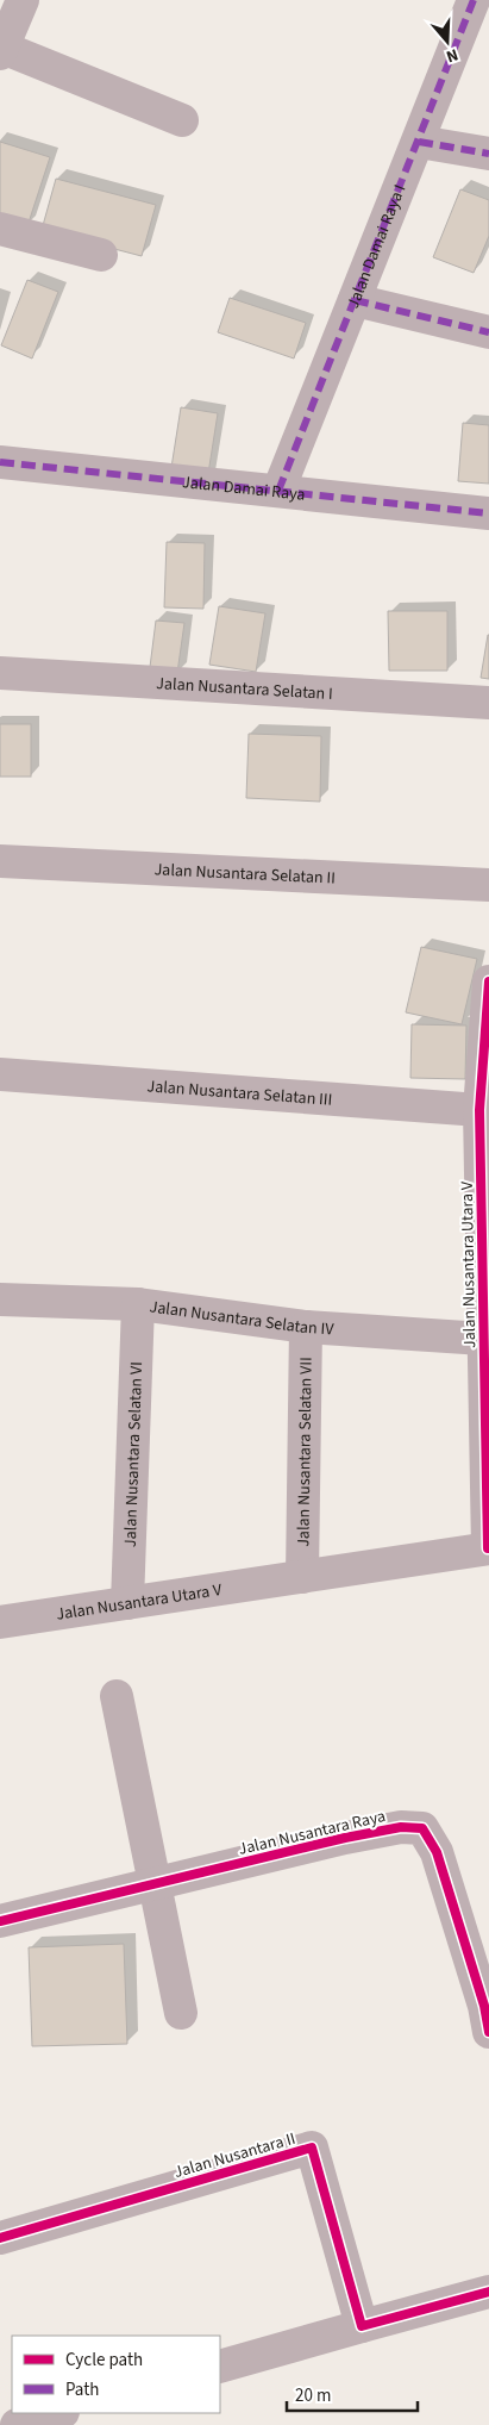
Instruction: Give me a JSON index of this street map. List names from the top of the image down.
{
  "streets": {
    "street": [
      "Jalan Damai Raya I",
      "Jalan Damai Raya",
      "Jalan Nusantara Selatan I",
      "Jalan Nusantara Selatan II",
      "Jalan Nusantara Selatan III",
      "Jalan Nusantara Utara V",
      "Jalan Nusantara Selatan IV",
      "Jalan Nusantara Selatan VII",
      "Jalan Nusantara Selatan VI",
      "Jalan Nusantara Raya",
      "Jalan Nusantara II"
    ]
  },
  "crossings": [
    ["Jalan Damai Raya I", "Jalan Damai Raya"],
    ["Jalan Nusantara Selatan III", "Jalan Nusantara Utara V"],
    ["Jalan Nusantara Utara V", "Jalan Nusantara Selatan IV"],
    ["Jalan Nusantara Utara V", "Jalan Nusantara Selatan VII"],
    ["Jalan Nusantara Utara V", "Jalan Nusantara Selatan VI"],
    ["Jalan Nusantara Selatan IV", "Jalan Nusantara Selatan VII"],
    ["Jalan Nusantara Selatan IV", "Jalan Nusantara Selatan VI"]
  ],
  "legend": ["Cycle path", "Path"],
  "scale_bar": "20 m",
  "north": "bottom"
}
